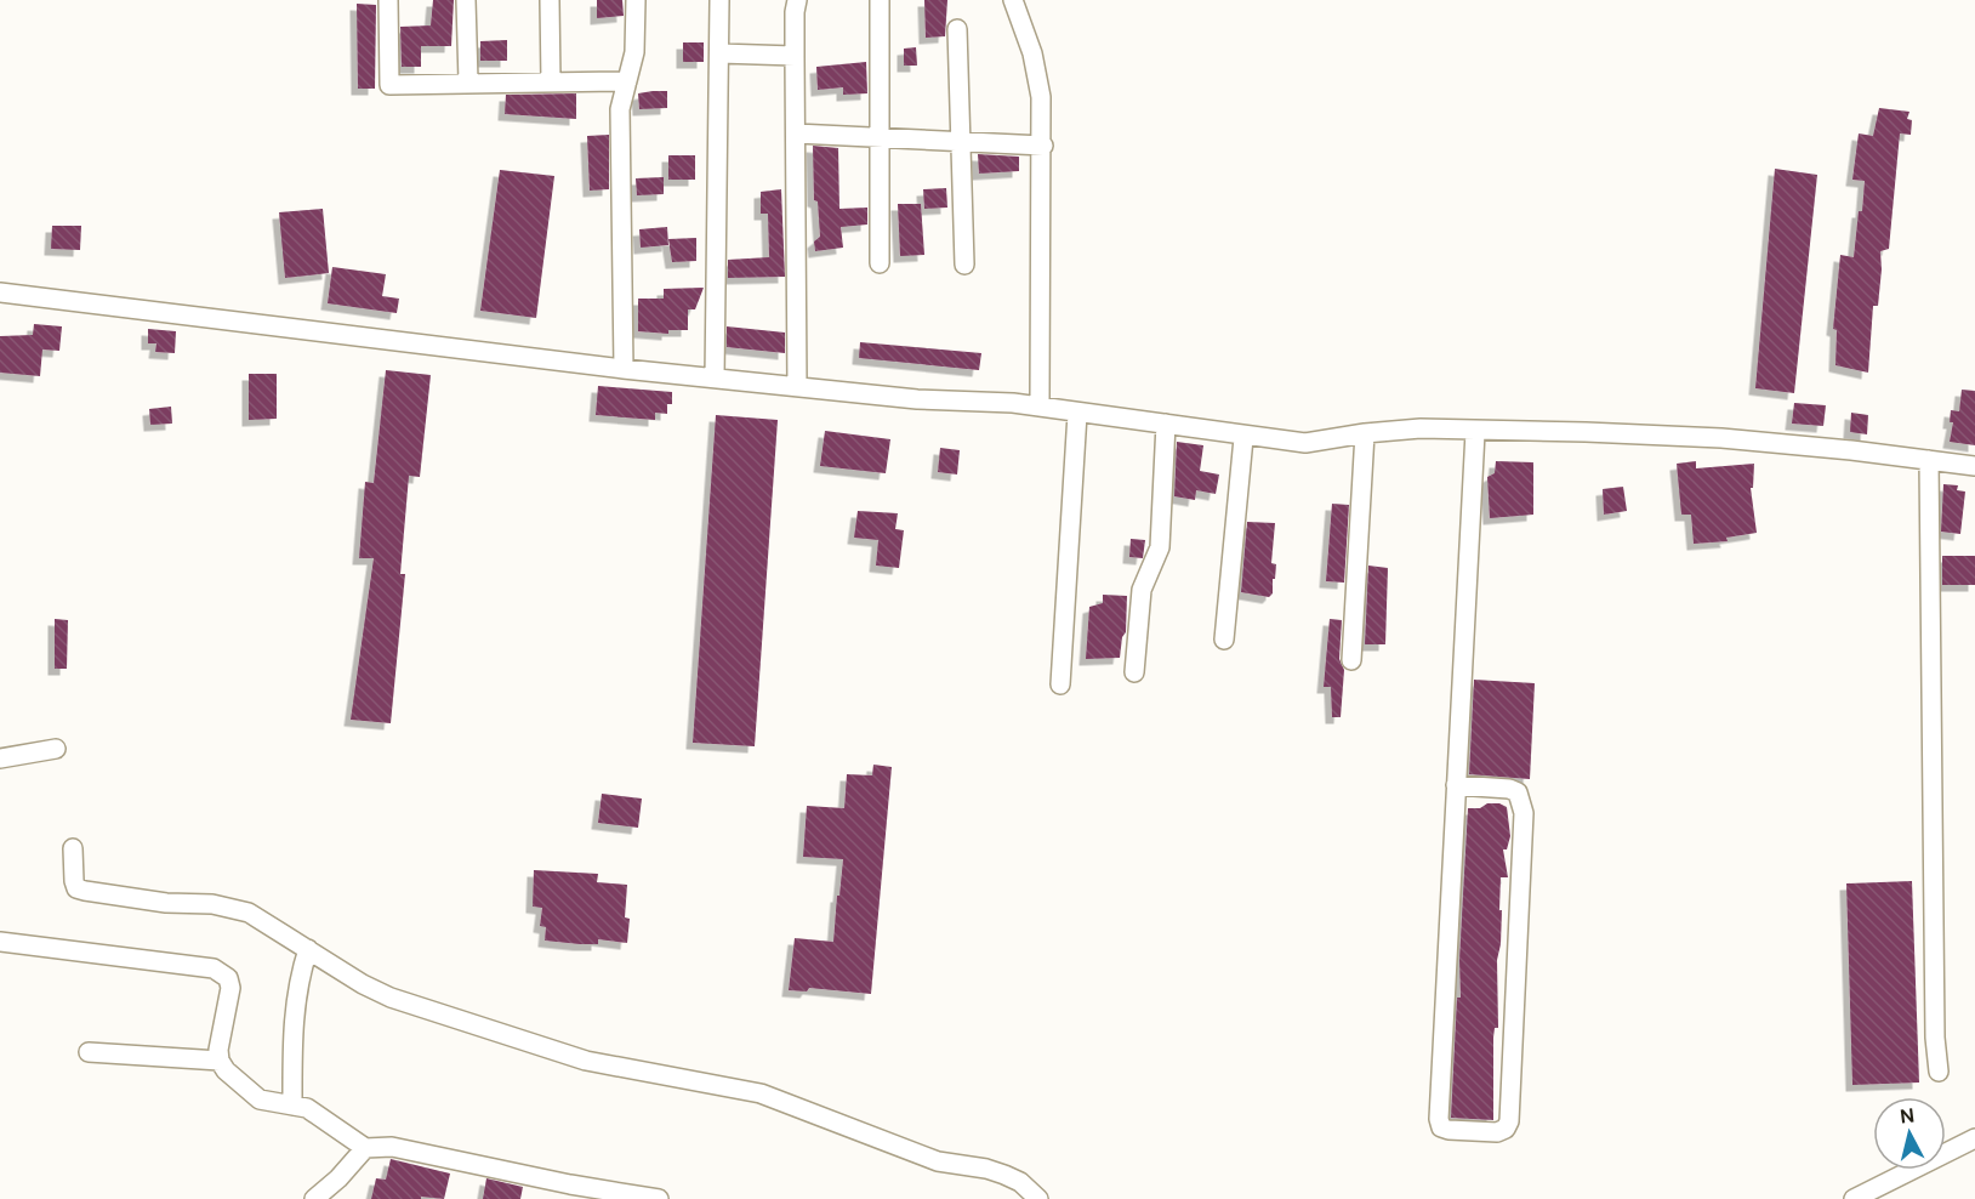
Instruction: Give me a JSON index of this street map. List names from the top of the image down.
{
  "north": "top"
}
